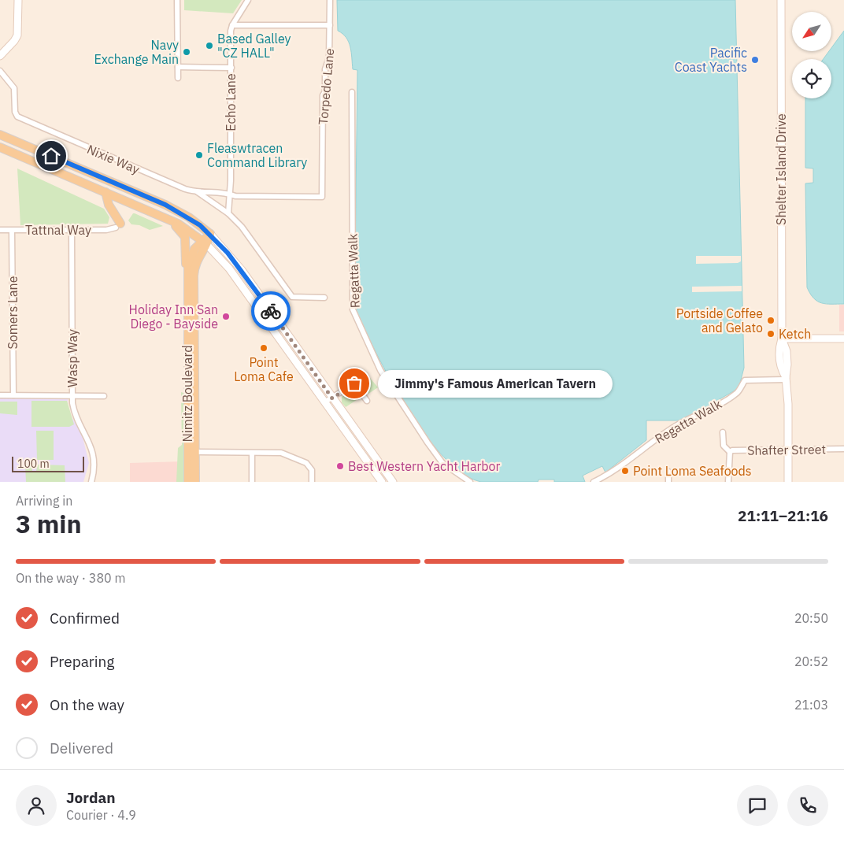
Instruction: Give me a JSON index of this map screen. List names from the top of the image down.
{
  "streets": {
    "main road": ["Shelter Island Drive", "Nimitz Boulevard"],
    "street": [
      "Torpedo Lane",
      "Echo Lane",
      "Nixie Way",
      "Tattnal Way",
      "Regatta Walk",
      "Somers Lane",
      "Wasp Way",
      "Shafter Street"
    ]
  },
  "crossings": [
    ["Torpedo Lane", "Echo Lane"],
    ["Shelter Island Drive", "Regatta Walk"],
    ["Shelter Island Drive", "Shafter Street"],
    ["Tattnal Way", "Somers Lane"],
    ["Tattnal Way", "Wasp Way"]
  ],
  "places": [
    "Based Galley \"CZ HALL\"",
    "Navy Exchange Main",
    "Pacific Coast Yachts",
    "Fleaswtracen Command Library",
    "Holiday Inn San Diego - Bayside",
    "Portside Coffee and Gelato",
    "Ketch",
    "Point Loma Cafe",
    "Jimmy's Famous American Tavern",
    "Best Western Yacht Harbor",
    "Point Loma Seafoods"
  ],
  "scale_bar": "100 m",
  "north": "bottom left",
  "page": {
    "bubble": "Jimmy's Famous American Tavern",
    "scale": "100 m",
    "heading": ["3 min", "Arriving in", "21:11–21:16"],
    "panel": ["Jordan", "Courier · 4.9"],
    "bar": "On the way · 380 m",
    "list": [
      ["Confirmed", "20:50"],
      ["Preparing", "20:52"],
      ["On the way", "21:03"],
      "Delivered"
    ]
  }
}
